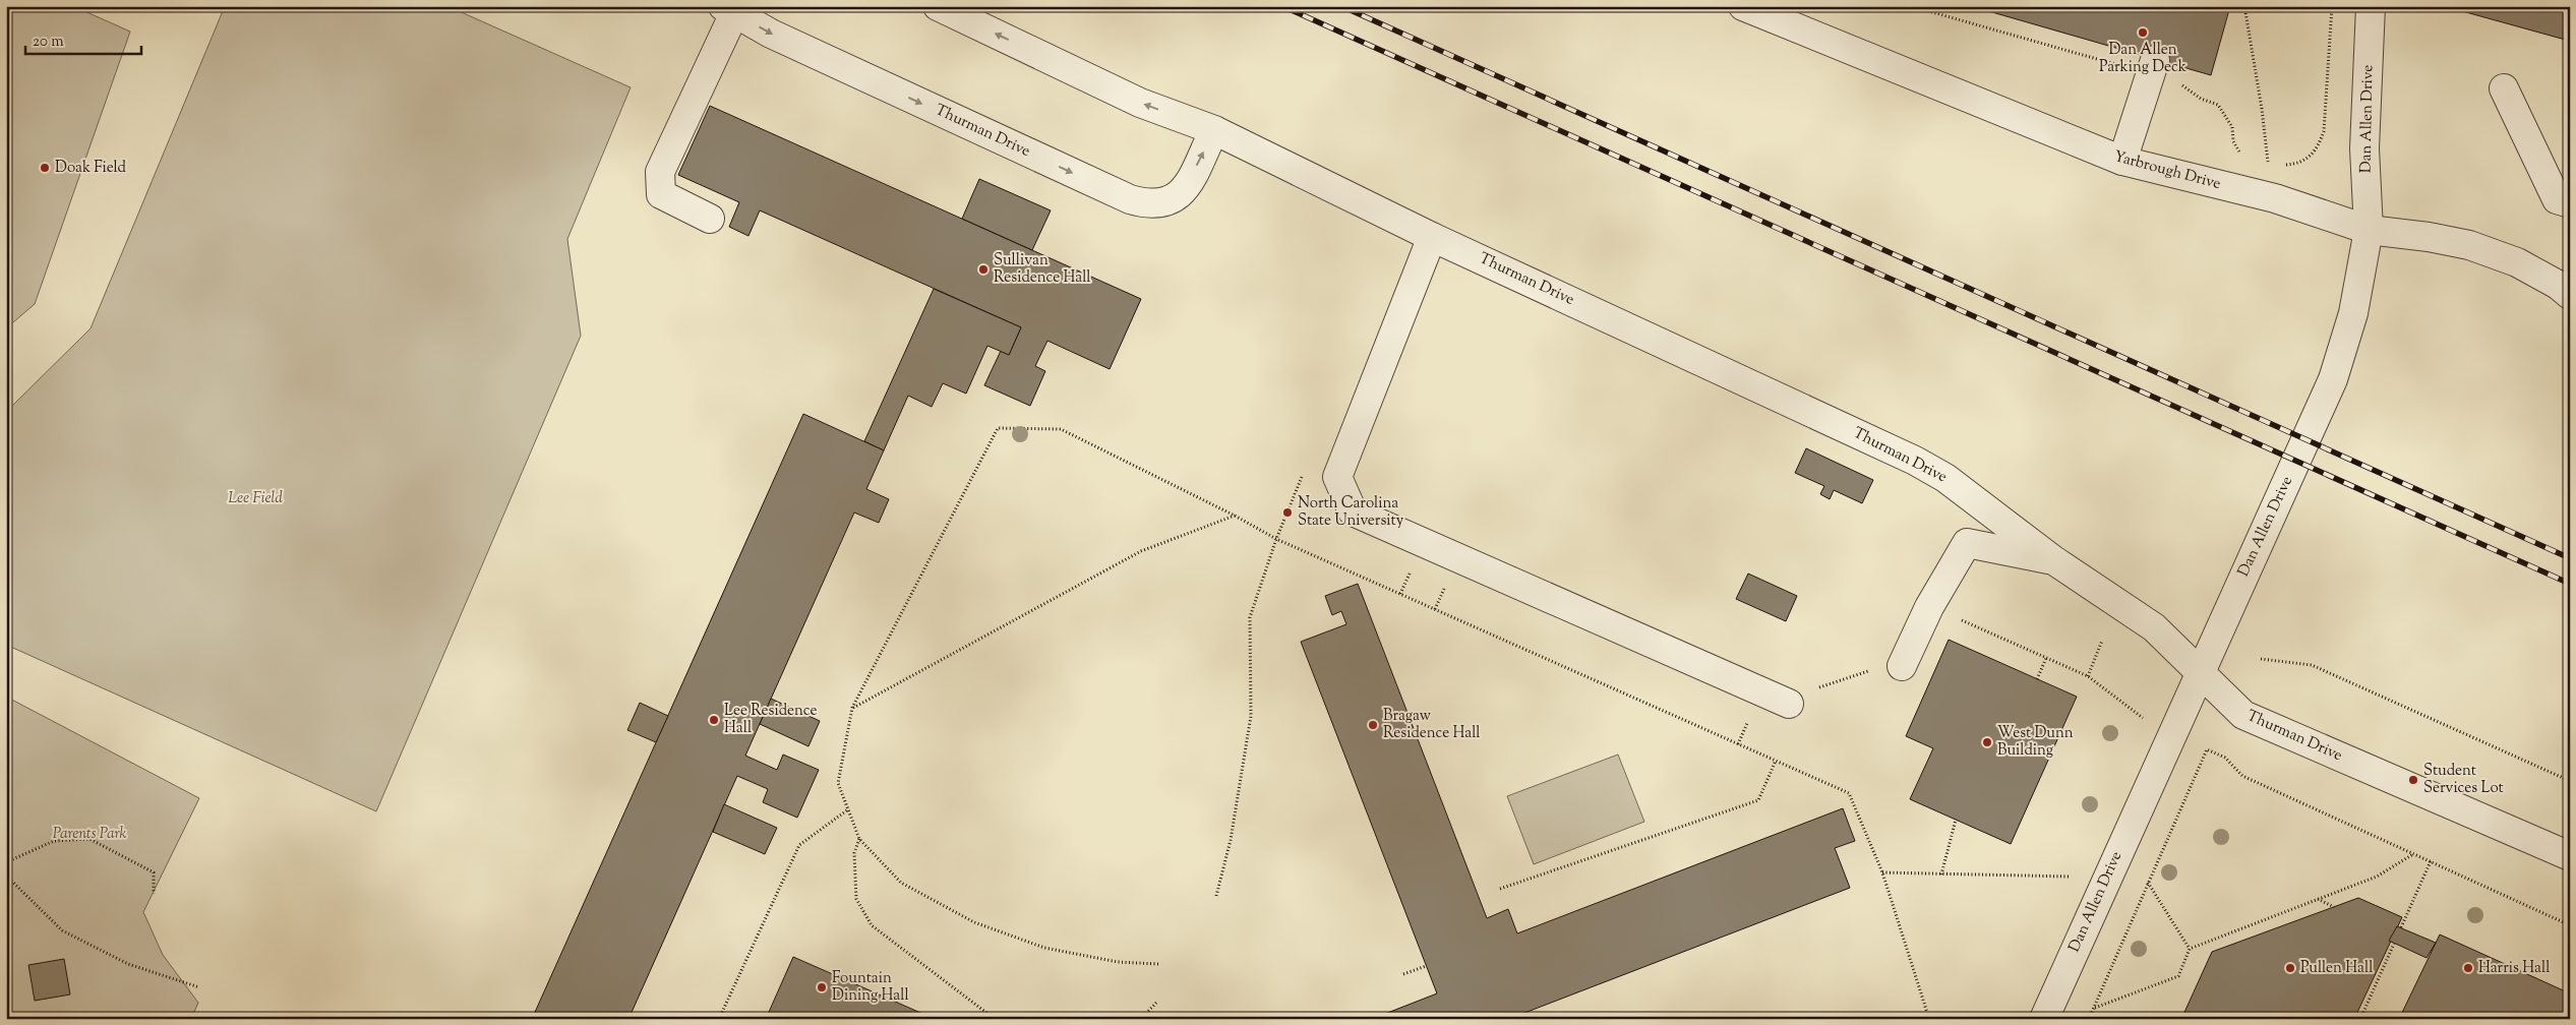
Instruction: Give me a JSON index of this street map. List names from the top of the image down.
{
  "streets": {
    "street": ["Dan Allen Drive", "Thurman Drive", "Yarbrough Drive"]
  },
  "crossings": [
    ["Dan Allen Drive", "Thurman Drive"],
    ["Dan Allen Drive", "Yarbrough Drive"]
  ],
  "parks": ["Lee Field", "Parents Park"],
  "places": [
    "Dan Allen Parking Deck",
    "Doak Field",
    "Sullivan Residence Hall",
    "North Carolina State University",
    "Lee Residence Hall",
    "Bragaw Residence Hall",
    "West Dunn Building",
    "Student Services Lot",
    "Pullen Hall",
    "Harris Hall",
    "Fountain Dining Hall"
  ],
  "scale_bar": "20 m"
}
